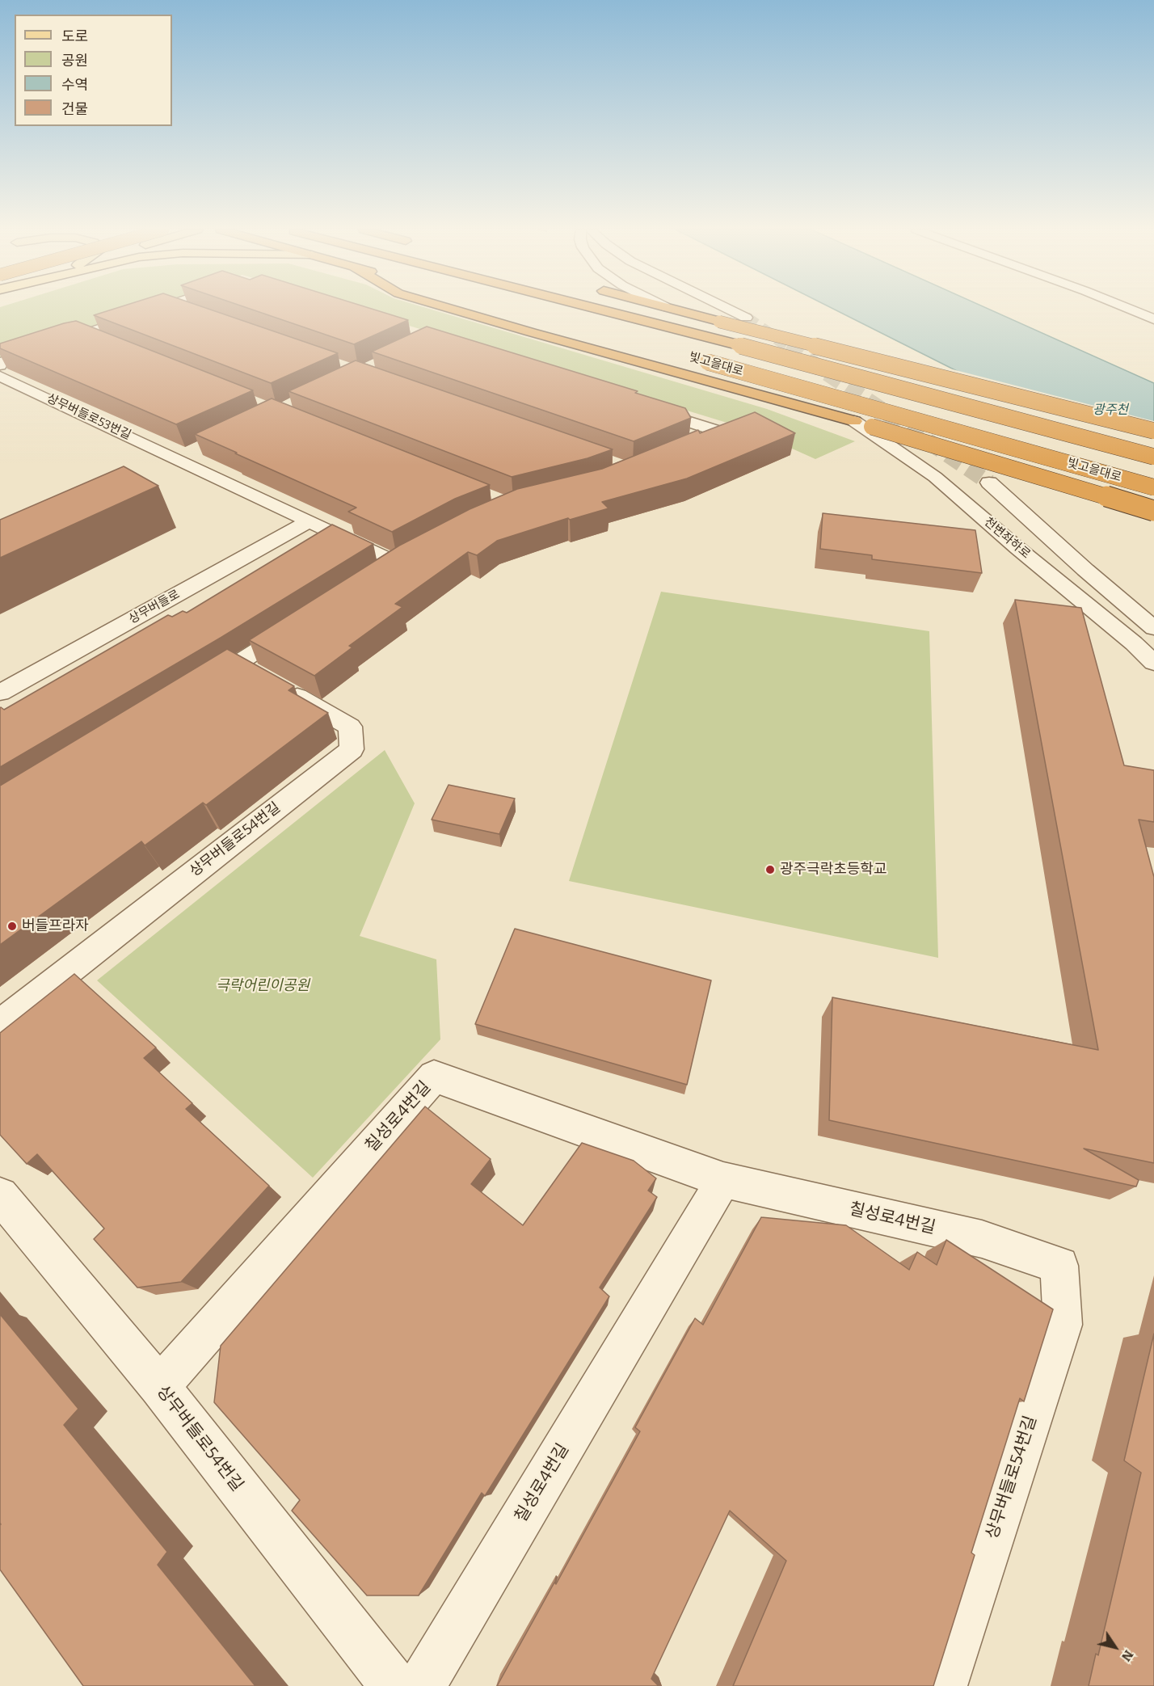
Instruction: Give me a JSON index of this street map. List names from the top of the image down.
{
  "streets": {
    "highway": ["빛고을대로"],
    "street": [
      "상무버들로53번길",
      "천변좌하로",
      "상무버들로",
      "상무버들로54번길",
      "칠성로4번길"
    ]
  },
  "crossings": [
    ["상무버들로53번길", "상무버들로"],
    ["상무버들로54번길", "칠성로4번길"]
  ],
  "water": ["광주천"],
  "parks": ["극락어린이공원"],
  "places": ["광주극락초등학교", "버들프라자"],
  "legend": [
    "도로",
    "공원",
    "수역",
    "건물"
  ],
  "north": "bottom right"
}
